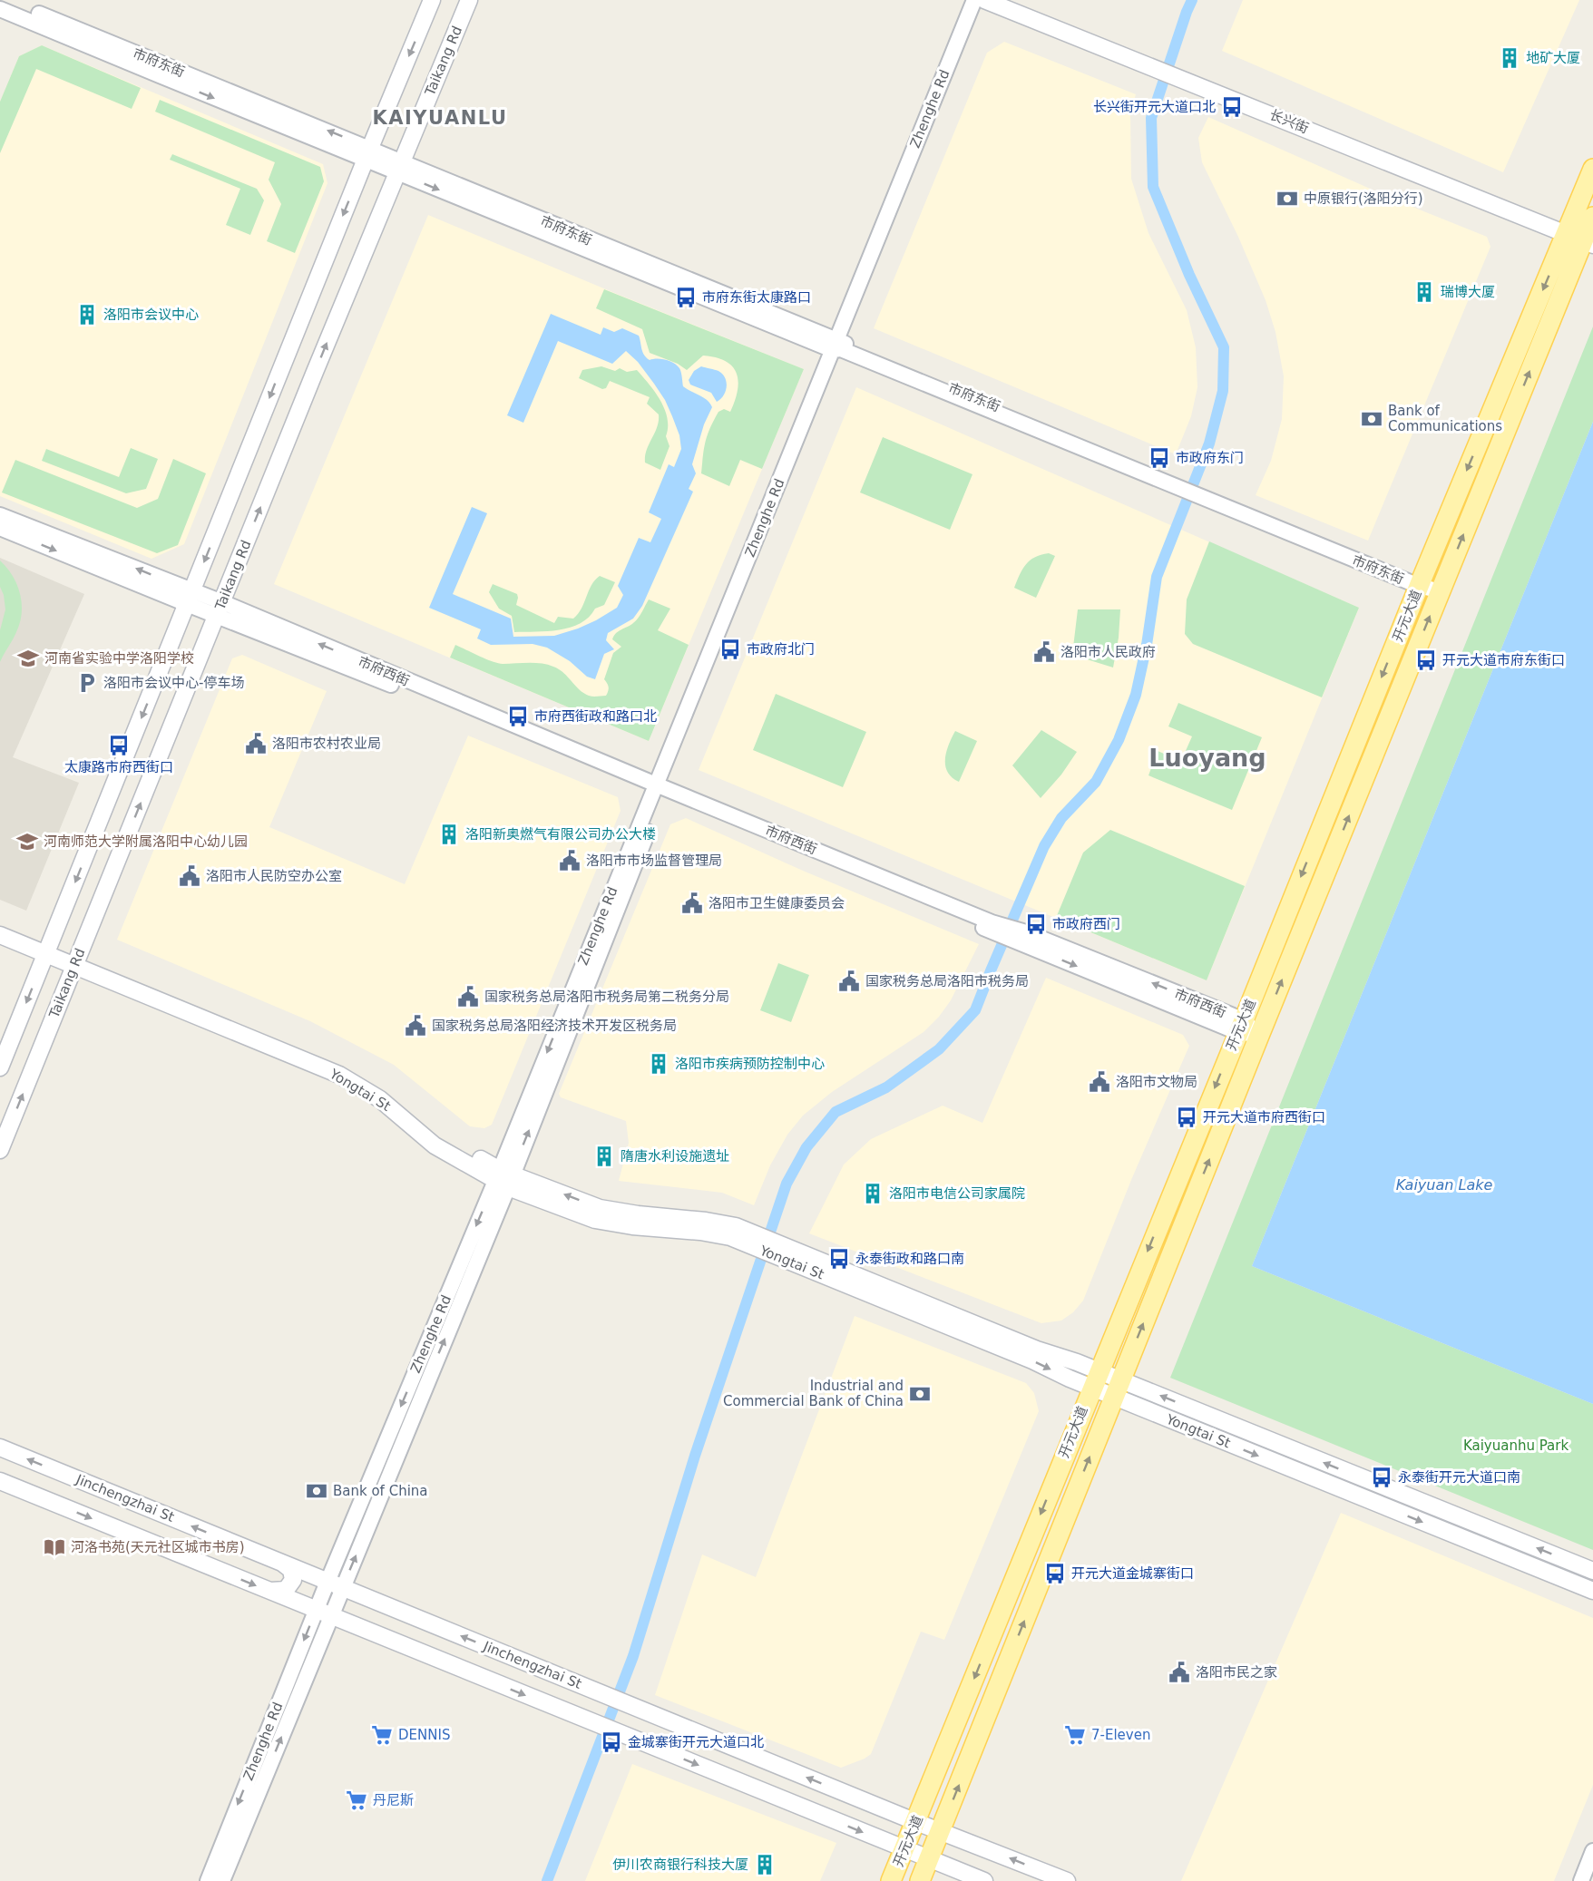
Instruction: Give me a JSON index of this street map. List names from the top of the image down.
{
  "streets": {
    "main road": [
      "Taikang Rd",
      "长兴街",
      "开元大道",
      "Yongtai St",
      "Jinchengzhai St"
    ],
    "street": ["市府东街", "Zhenghe Rd", "市府西街"]
  },
  "crossings": [
    ["Taikang Rd", "市府东街"],
    ["Taikang Rd", "市府西街"],
    ["Taikang Rd", "Yongtai St"],
    ["市府东街", "Zhenghe Rd"],
    ["市府东街", "开元大道"],
    ["Zhenghe Rd", "长兴街"],
    ["Zhenghe Rd", "市府西街"],
    ["Zhenghe Rd", "Yongtai St"],
    ["Zhenghe Rd", "Jinchengzhai St"],
    ["长兴街", "开元大道"],
    ["开元大道", "市府西街"],
    ["开元大道", "Yongtai St"],
    ["开元大道", "Jinchengzhai St"]
  ],
  "districts": ["KAIYUANLU", "Luoyang"],
  "water": ["Kaiyuan Lake"],
  "parks": ["Kaiyuanhu Park"],
  "places": {
    "building": [
      "地矿大厦",
      "瑞博大厦",
      "洛阳市会议中心",
      "洛阳新奥燃气有限公司办公大楼",
      "洛阳市疾病预防控制中心",
      "隋唐水利设施遗址",
      "洛阳市电信公司家属院",
      "伊川农商银行科技大厦"
    ],
    "bus stop": [
      "长兴街开元大道口北",
      "市府东街太康路口",
      "市政府东门",
      "市政府北门",
      "开元大道市府东街口",
      "市府西街政和路口北",
      "太康路市府西街口",
      "市政府西门",
      "开元大道市府西街口",
      "永泰街政和路口南",
      "永泰街开元大道口南",
      "开元大道金城寨街口",
      "金城寨街开元大道口北"
    ],
    "bank": [
      "中原银行(洛阳分行)",
      "Bank of Communications",
      "Industrial and Commercial Bank of China",
      "Bank of China"
    ],
    "public building": [
      "洛阳市人民政府",
      "洛阳市农村农业局",
      "洛阳市市场监督管理局",
      "洛阳市人民防空办公室",
      "洛阳市卫生健康委员会",
      "国家税务总局洛阳市税务局",
      "国家税务总局洛阳市税务局第二税务分局",
      "国家税务总局洛阳经济技术开发区税务局",
      "洛阳市文物局",
      "洛阳市民之家"
    ],
    "school or university": ["河南省实验中学洛阳学校", "河南师范大学附属洛阳中心幼儿园"],
    "parking": ["洛阳市会议中心-停车场"],
    "library": ["河洛书苑(天元社区城市书房)"],
    "supermarket": ["DENNIS", "7-Eleven", "丹尼斯"]
  }
}
